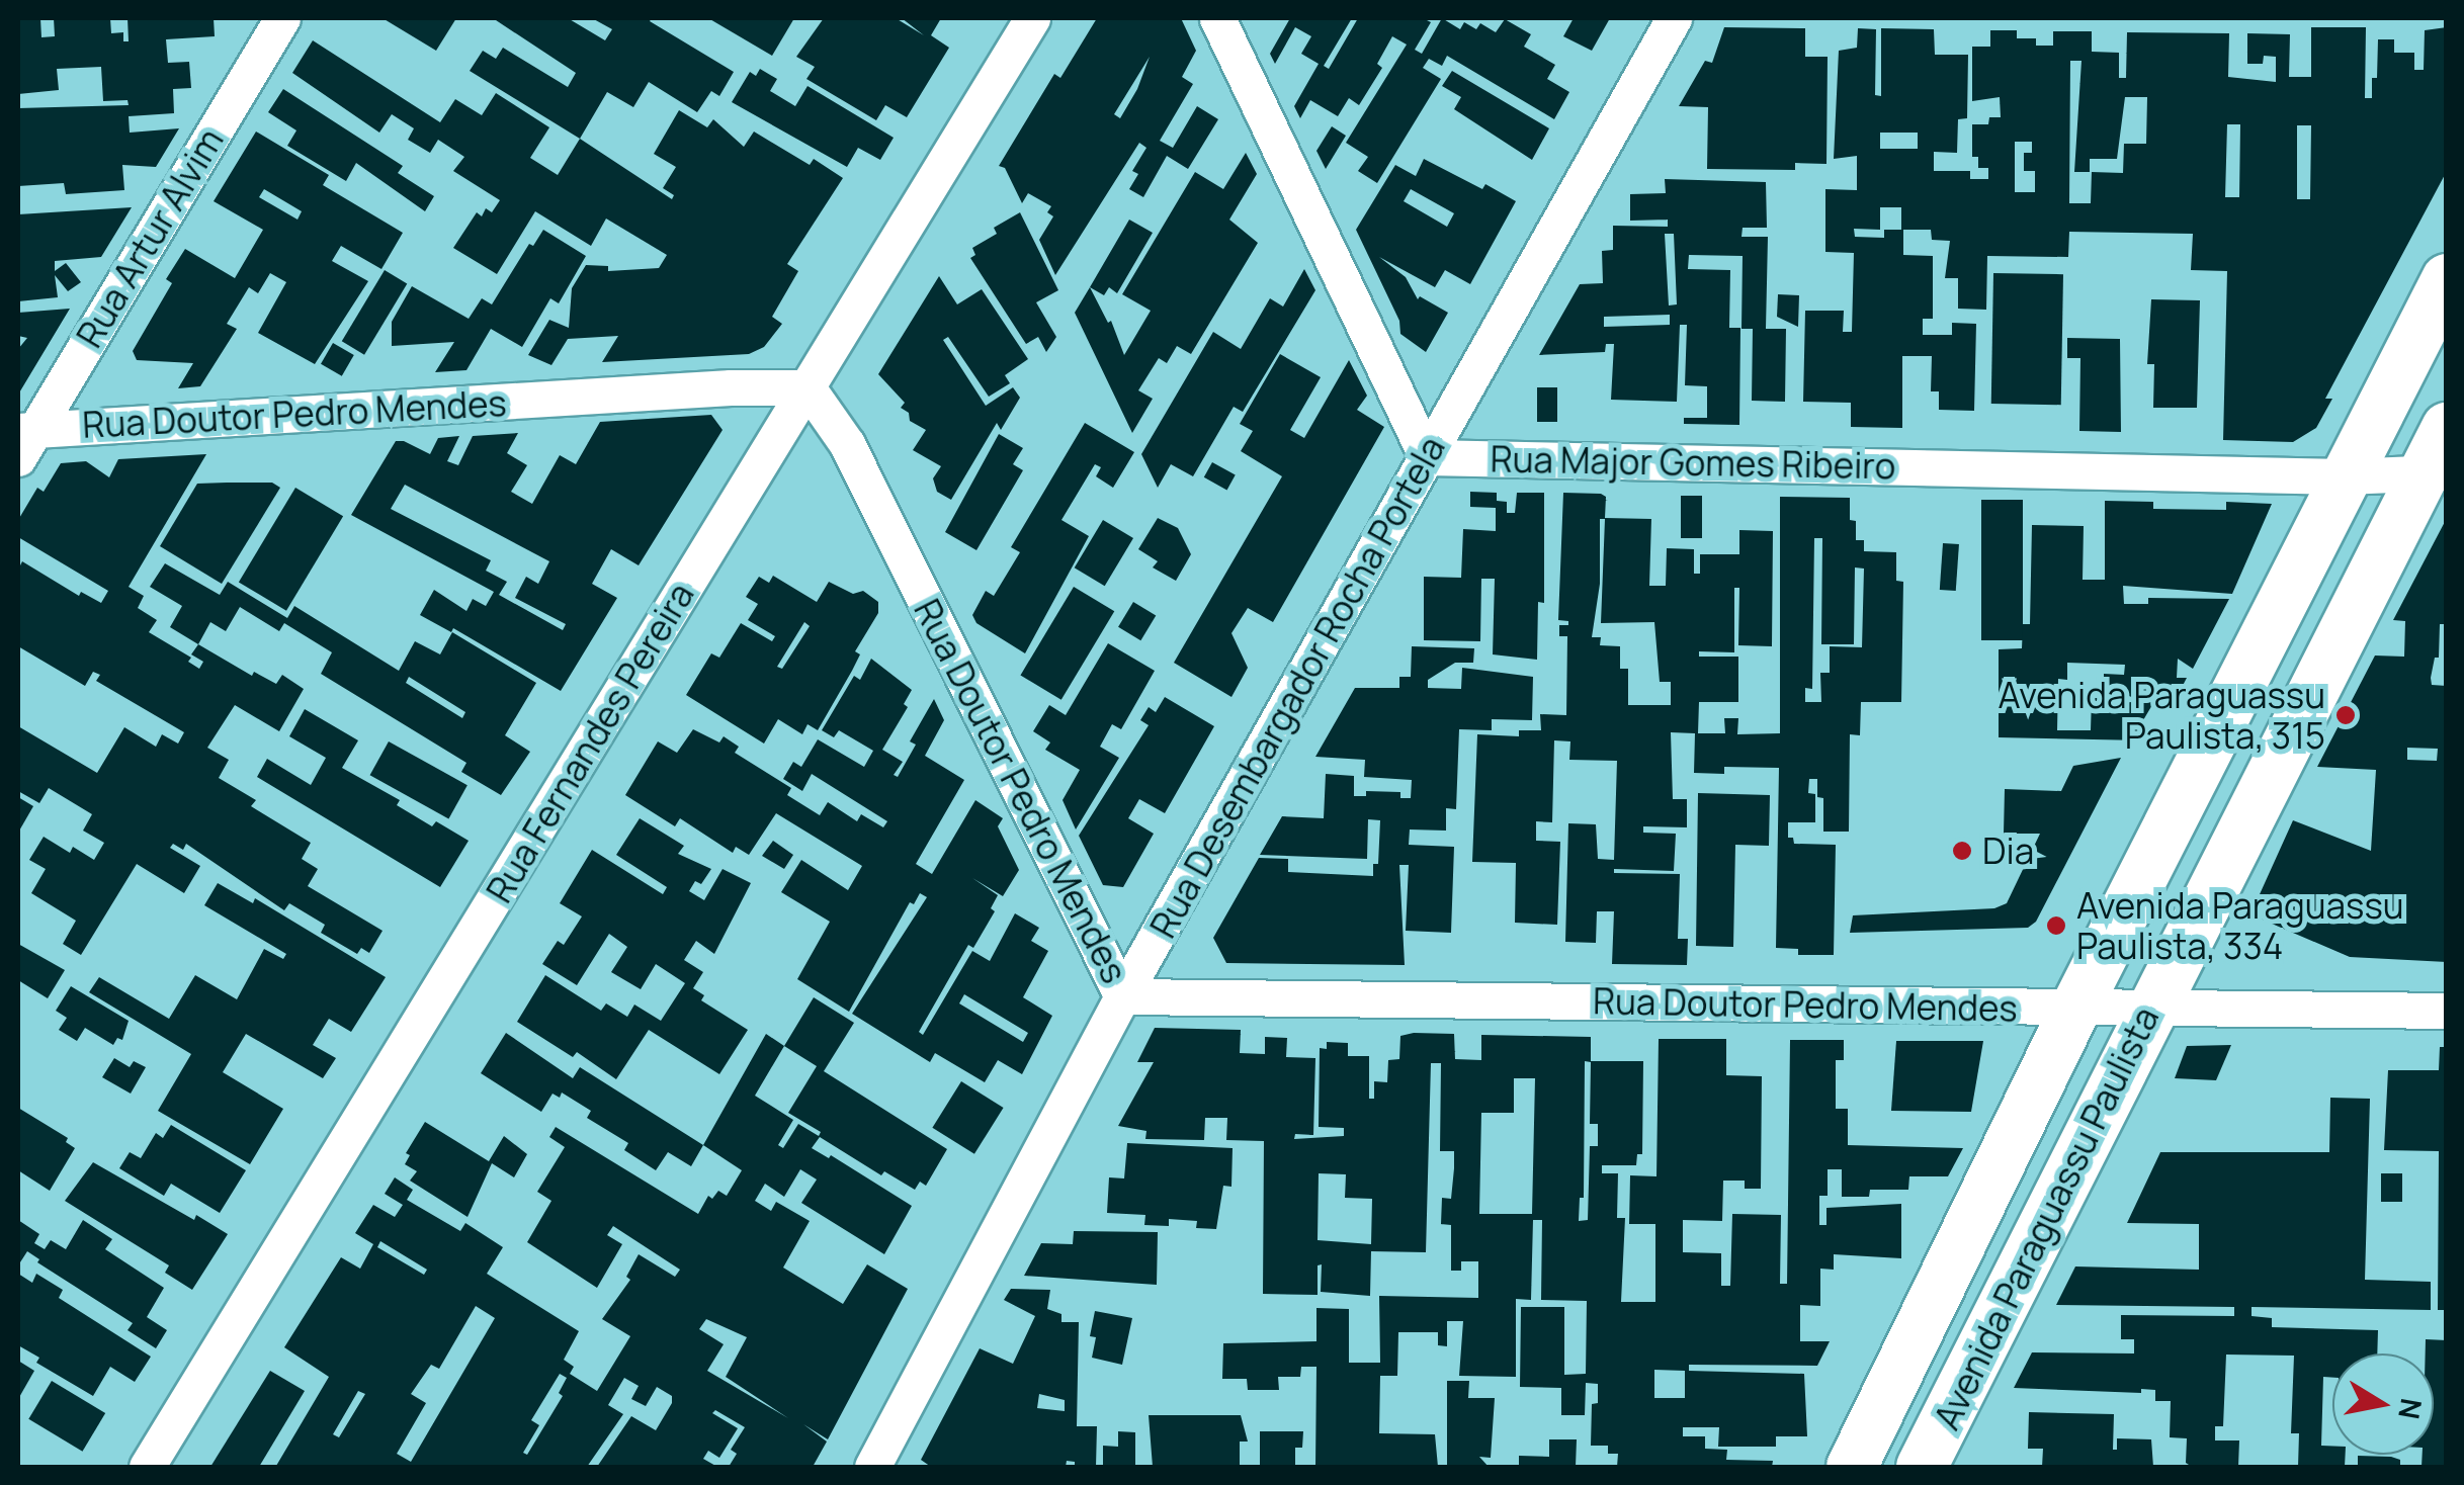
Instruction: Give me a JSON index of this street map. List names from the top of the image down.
{
  "streets": {
    "main road": ["Avenida Paraguassu Paulista"],
    "street": [
      "Rua Artur Alvim",
      "Rua Doutor Pedro Mendes",
      "Rua Major Gomes Ribeiro",
      "Rua Desembargador Rocha Portela",
      "Rua Fernandes Pereira"
    ]
  },
  "crossings": [
    ["Rua Artur Alvim", "Rua Doutor Pedro Mendes"],
    ["Rua Doutor Pedro Mendes", "Rua Desembargador Rocha Portela"],
    ["Rua Doutor Pedro Mendes", "Rua Fernandes Pereira"],
    ["Rua Doutor Pedro Mendes", "Avenida Paraguassu Paulista"],
    ["Rua Major Gomes Ribeiro", "Rua Desembargador Rocha Portela"],
    ["Rua Major Gomes Ribeiro", "Avenida Paraguassu Paulista"]
  ],
  "places": ["Avenida Paraguassu Paulista, 315", "Dia", "Avenida Paraguassu Paulista, 334"],
  "north": "right"
}
